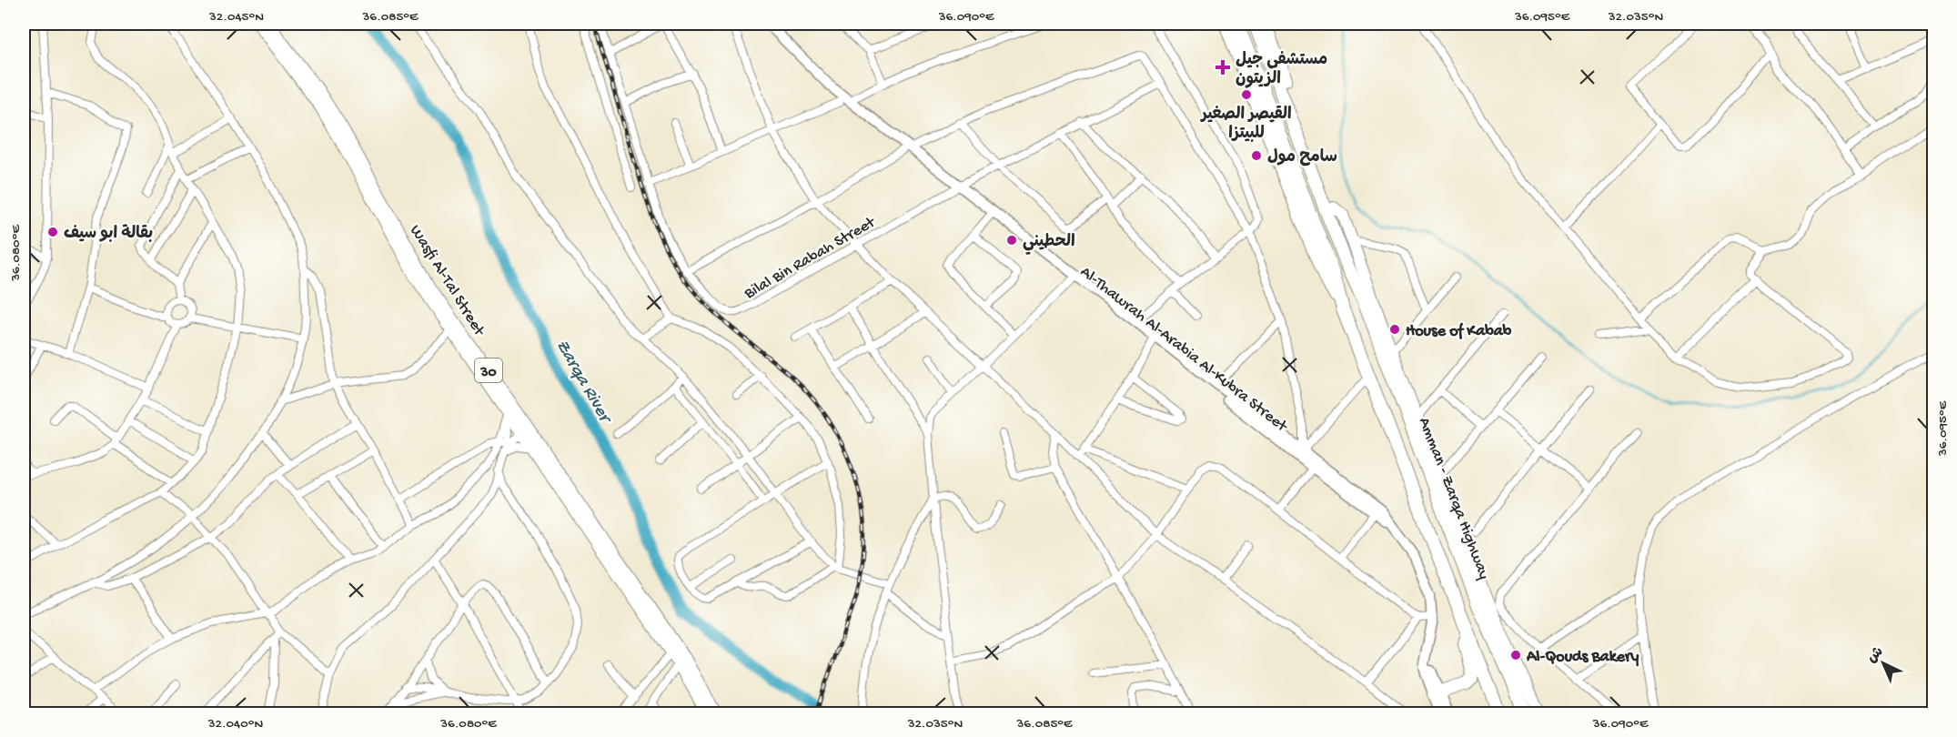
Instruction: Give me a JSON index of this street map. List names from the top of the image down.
{
  "streets": {
    "highway": ["Amman - Zarqa Highway"],
    "main road": ["Wasfi Al-Tal Street", "Al-Thawrah Al-Arabia Al-Kubra Street", "30"],
    "street": ["Bilal Bin Rabah Street"]
  },
  "crossings": [
    ["Bilal Bin Rabah Street", "Al-Thawrah Al-Arabia Al-Kubra Street"]
  ],
  "water": ["Zarqa River"],
  "places": {
    "health": ["مستشفى جيل الزيتون"],
    "other": [
      "القيصر الصغير للبيتزا",
      "سامح مول",
      "بقالة ابو سيف",
      "الحطيني",
      "House of Kabab",
      "Al-Qouds Bakery"
    ]
  },
  "north": "top left",
  "coordinates": [
    "32.045°N",
    "36.085°E",
    "36.090°E",
    "36.095°E",
    "32.035°N",
    "36.080°E",
    "32.040°N"
  ]
}
